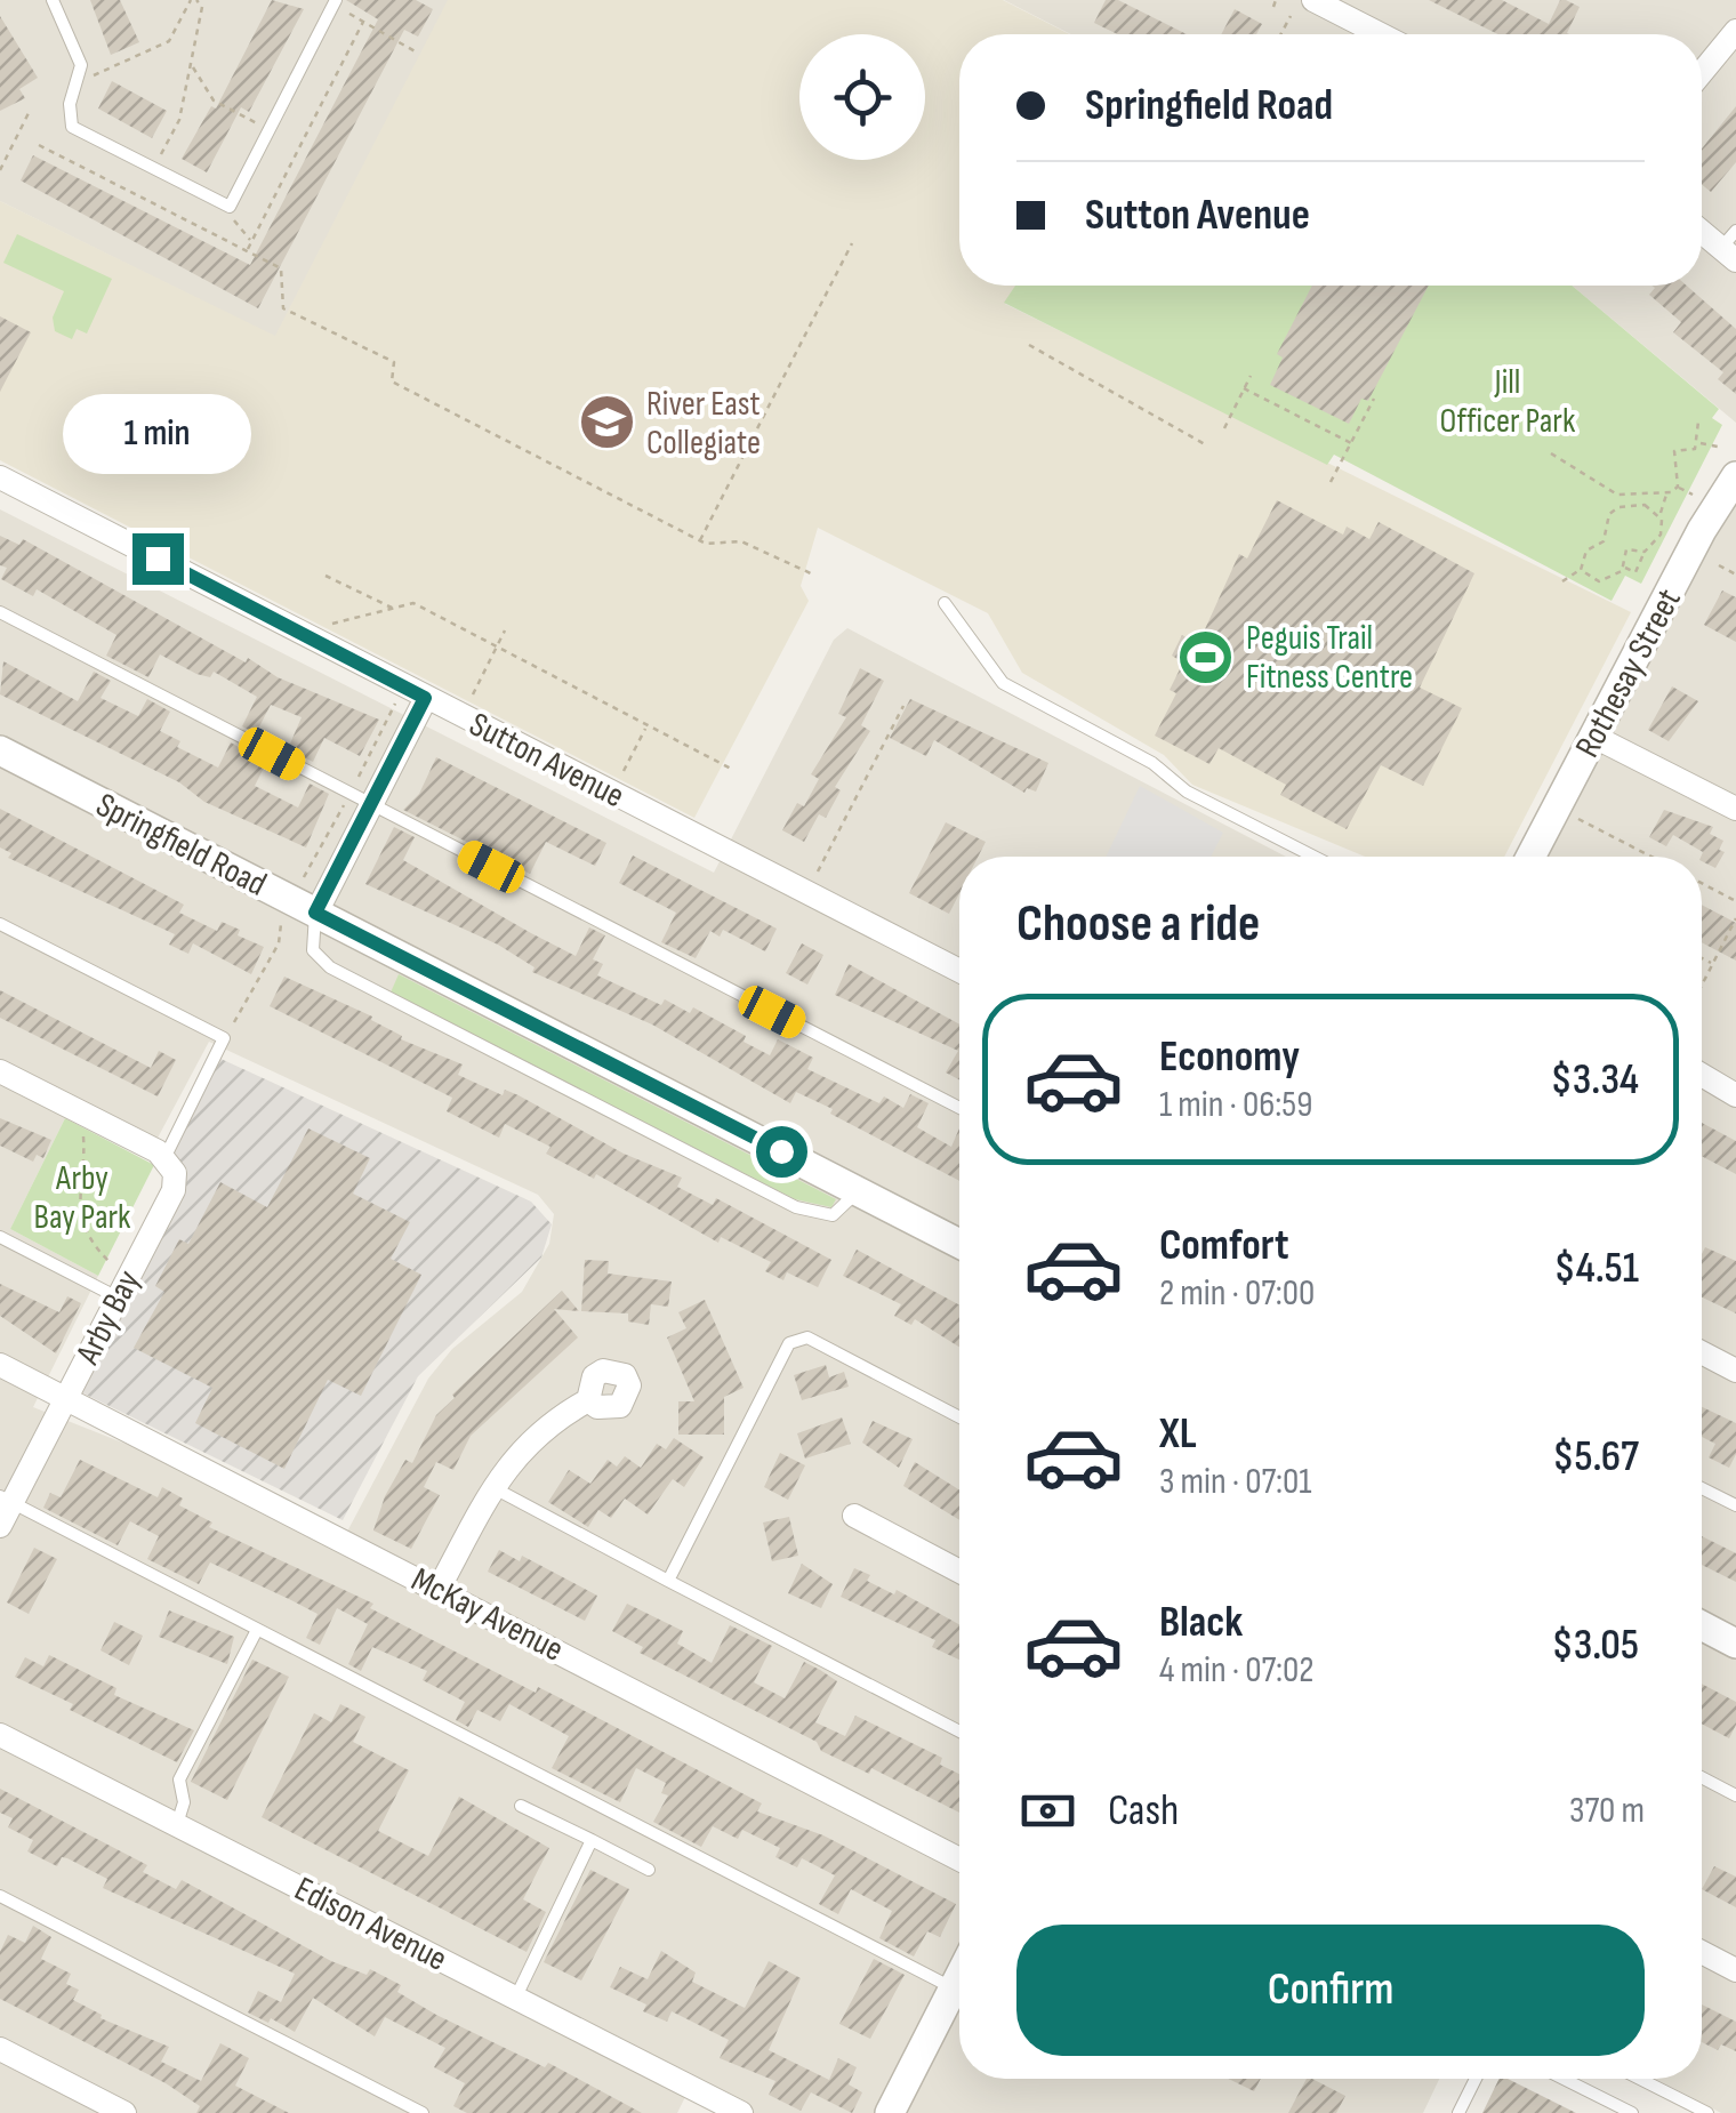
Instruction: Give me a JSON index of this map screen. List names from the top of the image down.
{
  "streets": {
    "street": [
      "Rothesay Street",
      "Sutton Avenue",
      "Springfield Road",
      "Arby Bay",
      "McKay Avenue",
      "Edison Avenue"
    ]
  },
  "crossings": [
    ["Arby Bay", "McKay Avenue"]
  ],
  "parks": ["Jill Officer Park", "Arby Bay Park"],
  "places": {
    "school or university": ["River East Collegiate"],
    "sports": ["Peguis Trail Fitness Centre"]
  },
  "page": {
    "banner": ["Springfield Road", "Sutton Avenue"],
    "bubble": "1 min",
    "heading": "Choose a ride",
    "list": [
      {
        "name": "Economy",
        "note": "1 min · 06:59",
        "value": "$3.34"
      },
      {
        "name": "Comfort",
        "note": "2 min · 07:00",
        "value": "$4.51"
      },
      {
        "name": "XL",
        "note": "3 min · 07:01",
        "value": "$5.67"
      },
      {
        "name": "Black",
        "note": "4 min · 07:02",
        "value": "$3.05"
      }
    ],
    "pay": ["Cash", "370 m"],
    "buttons": "Confirm"
  }
}
